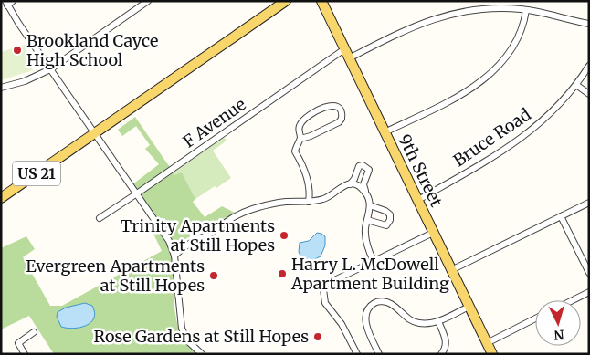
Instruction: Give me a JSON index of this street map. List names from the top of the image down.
{
  "streets": {
    "main road": ["9th Street", "US 21"],
    "street": ["F Avenue", "Bruce Road"]
  },
  "crossings": [
    ["F Avenue", "9th Street"],
    ["Bruce Road", "9th Street"]
  ],
  "places": [
    "Brookland Cayce High School",
    "Trinity Apartments at Still Hopes",
    "Harry L. McDowell Apartment Building",
    "Evergreen Apartments at Still Hopes",
    "Rose Gardens at Still Hopes"
  ],
  "north": "bottom"
}
